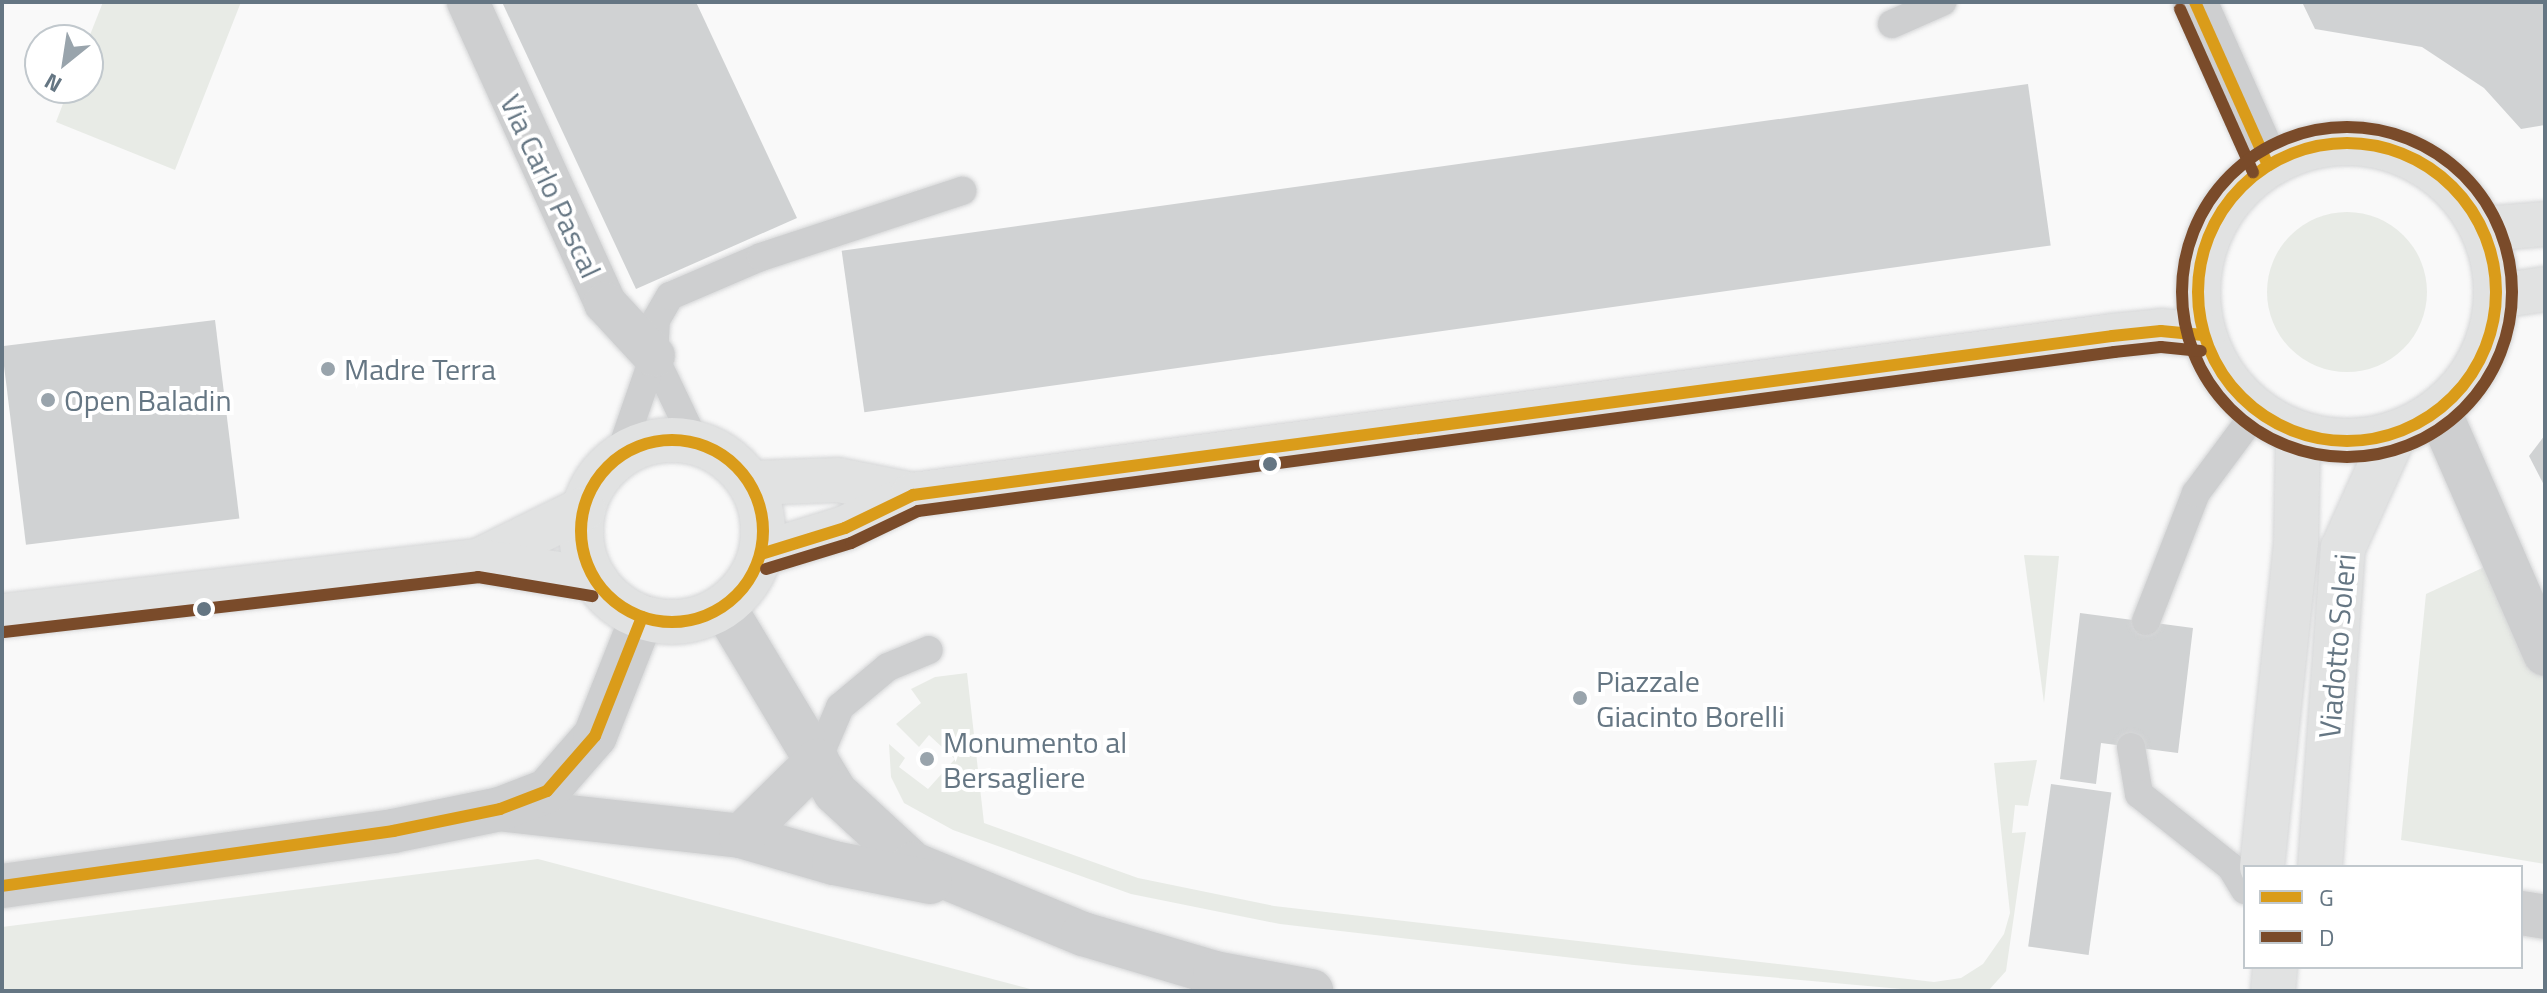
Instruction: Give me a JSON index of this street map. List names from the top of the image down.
{
  "streets": {
    "main road": ["Viadotto Soleri"],
    "street": ["Via Carlo Pascal"]
  },
  "places": [
    "Madre Terra",
    "Open Baladin",
    "Piazzale Giacinto Borelli",
    "Monumento al Bersagliere"
  ],
  "lines": ["transit line G", "transit line D"],
  "legend": ["G", "D"],
  "north": "bottom left"
}
